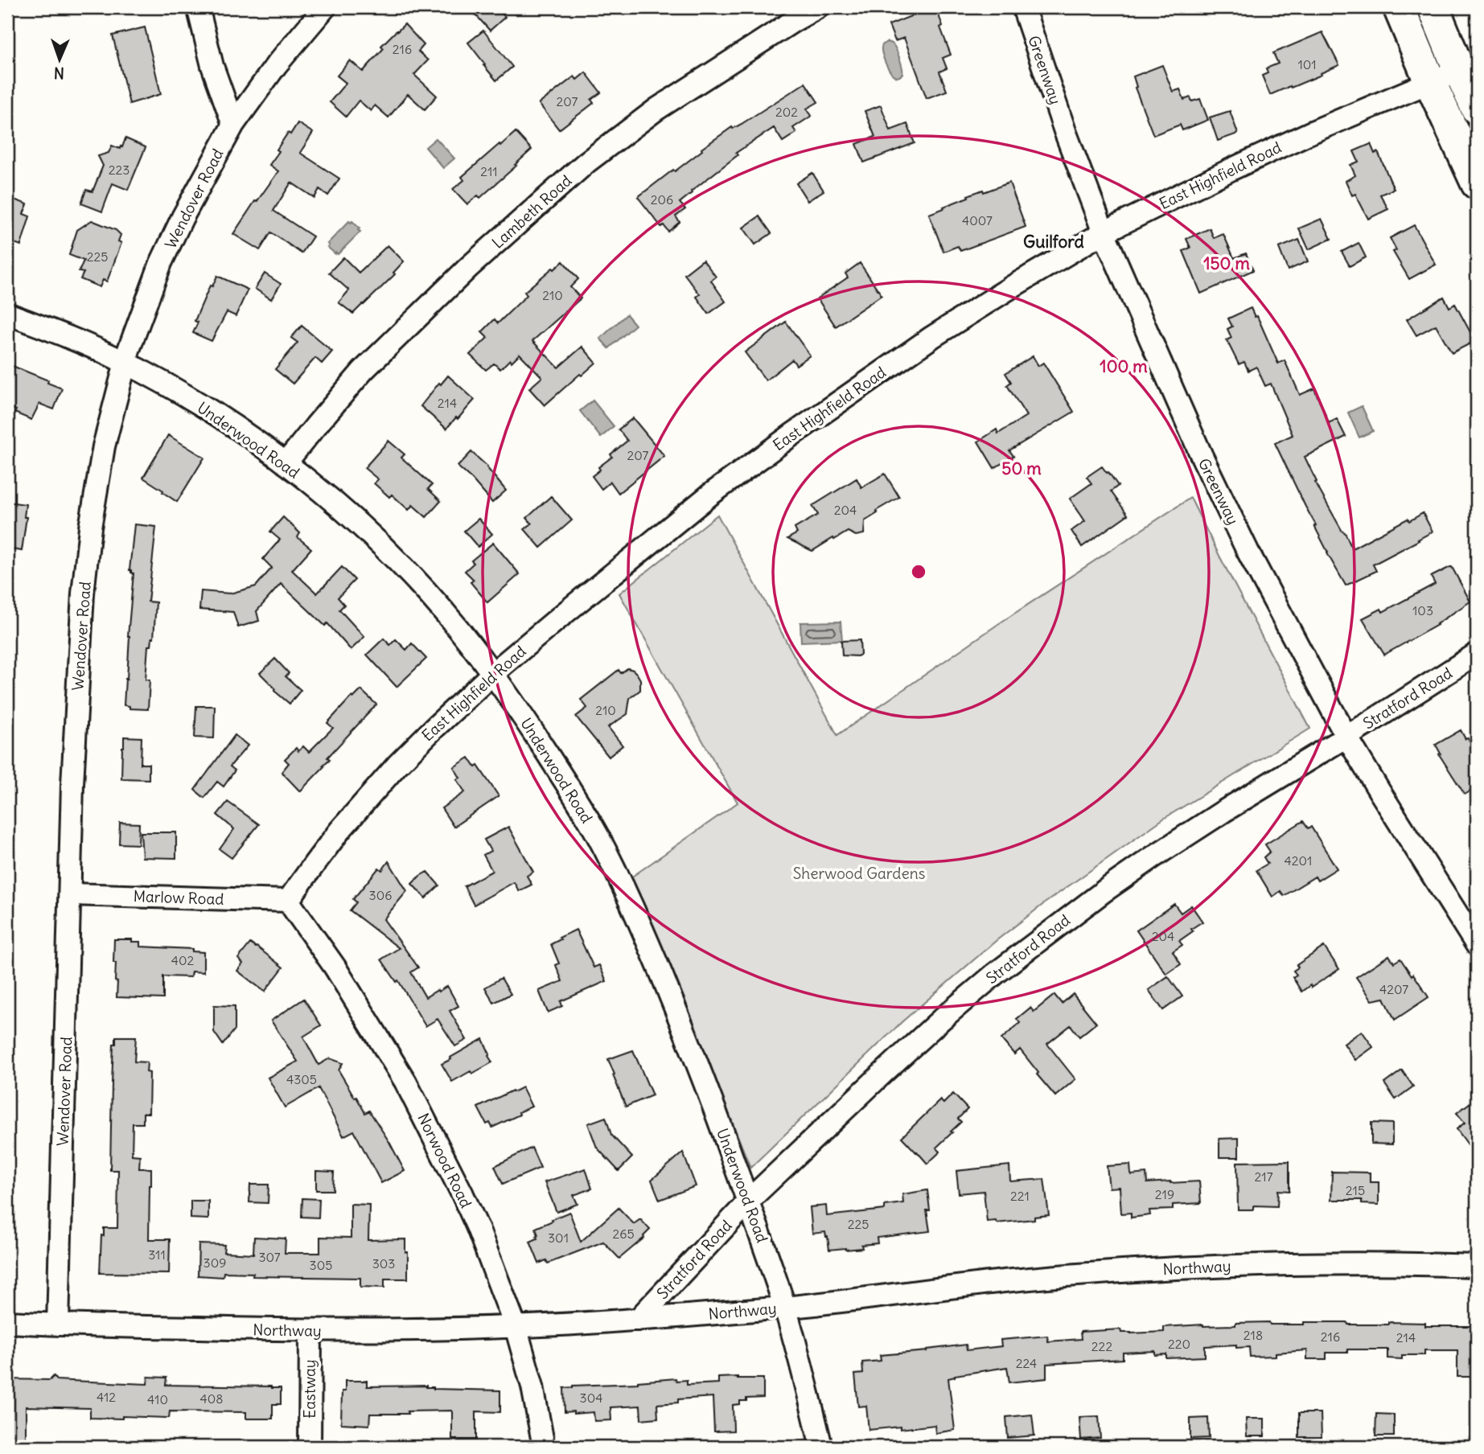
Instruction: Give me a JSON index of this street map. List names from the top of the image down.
{
  "streets": {
    "street": [
      "Greenway",
      "East Highfield Road",
      "Wendover Road",
      "Lambeth Road",
      "Underwood Road",
      "Stratford Road",
      "Marlow Road",
      "Norwood Road",
      "Northway",
      "Eastway"
    ]
  },
  "crossings": [
    ["Greenway", "East Highfield Road"],
    ["Greenway", "Stratford Road"],
    ["East Highfield Road", "Underwood Road"],
    ["East Highfield Road", "Marlow Road"],
    ["East Highfield Road", "Norwood Road"],
    ["Wendover Road", "Underwood Road"],
    ["Wendover Road", "Marlow Road"],
    ["Wendover Road", "Northway"],
    ["Lambeth Road", "Underwood Road"],
    ["Underwood Road", "Stratford Road"],
    ["Underwood Road", "Northway"],
    ["Stratford Road", "Northway"],
    ["Marlow Road", "Norwood Road"],
    ["Norwood Road", "Northway"],
    ["Northway", "Eastway"]
  ],
  "districts": ["Guilford"],
  "parks": ["Sherwood Gardens"],
  "house_numbers": [
    "216",
    "101",
    "207",
    "202",
    "223",
    "211",
    "206",
    "4007",
    "225",
    "210",
    "214",
    "207",
    "204",
    "103",
    "210",
    "4201",
    "306",
    "204",
    "402",
    "4207",
    "4305",
    "217",
    "215",
    "219",
    "221",
    "225",
    "265",
    "301",
    "311",
    "307",
    "309",
    "303",
    "305",
    "218",
    "216",
    "214",
    "220",
    "222",
    "224",
    "412",
    "304",
    "408",
    "410"
  ],
  "north": "bottom",
  "rings": ["150 m", "100 m", "50 m"]
}
